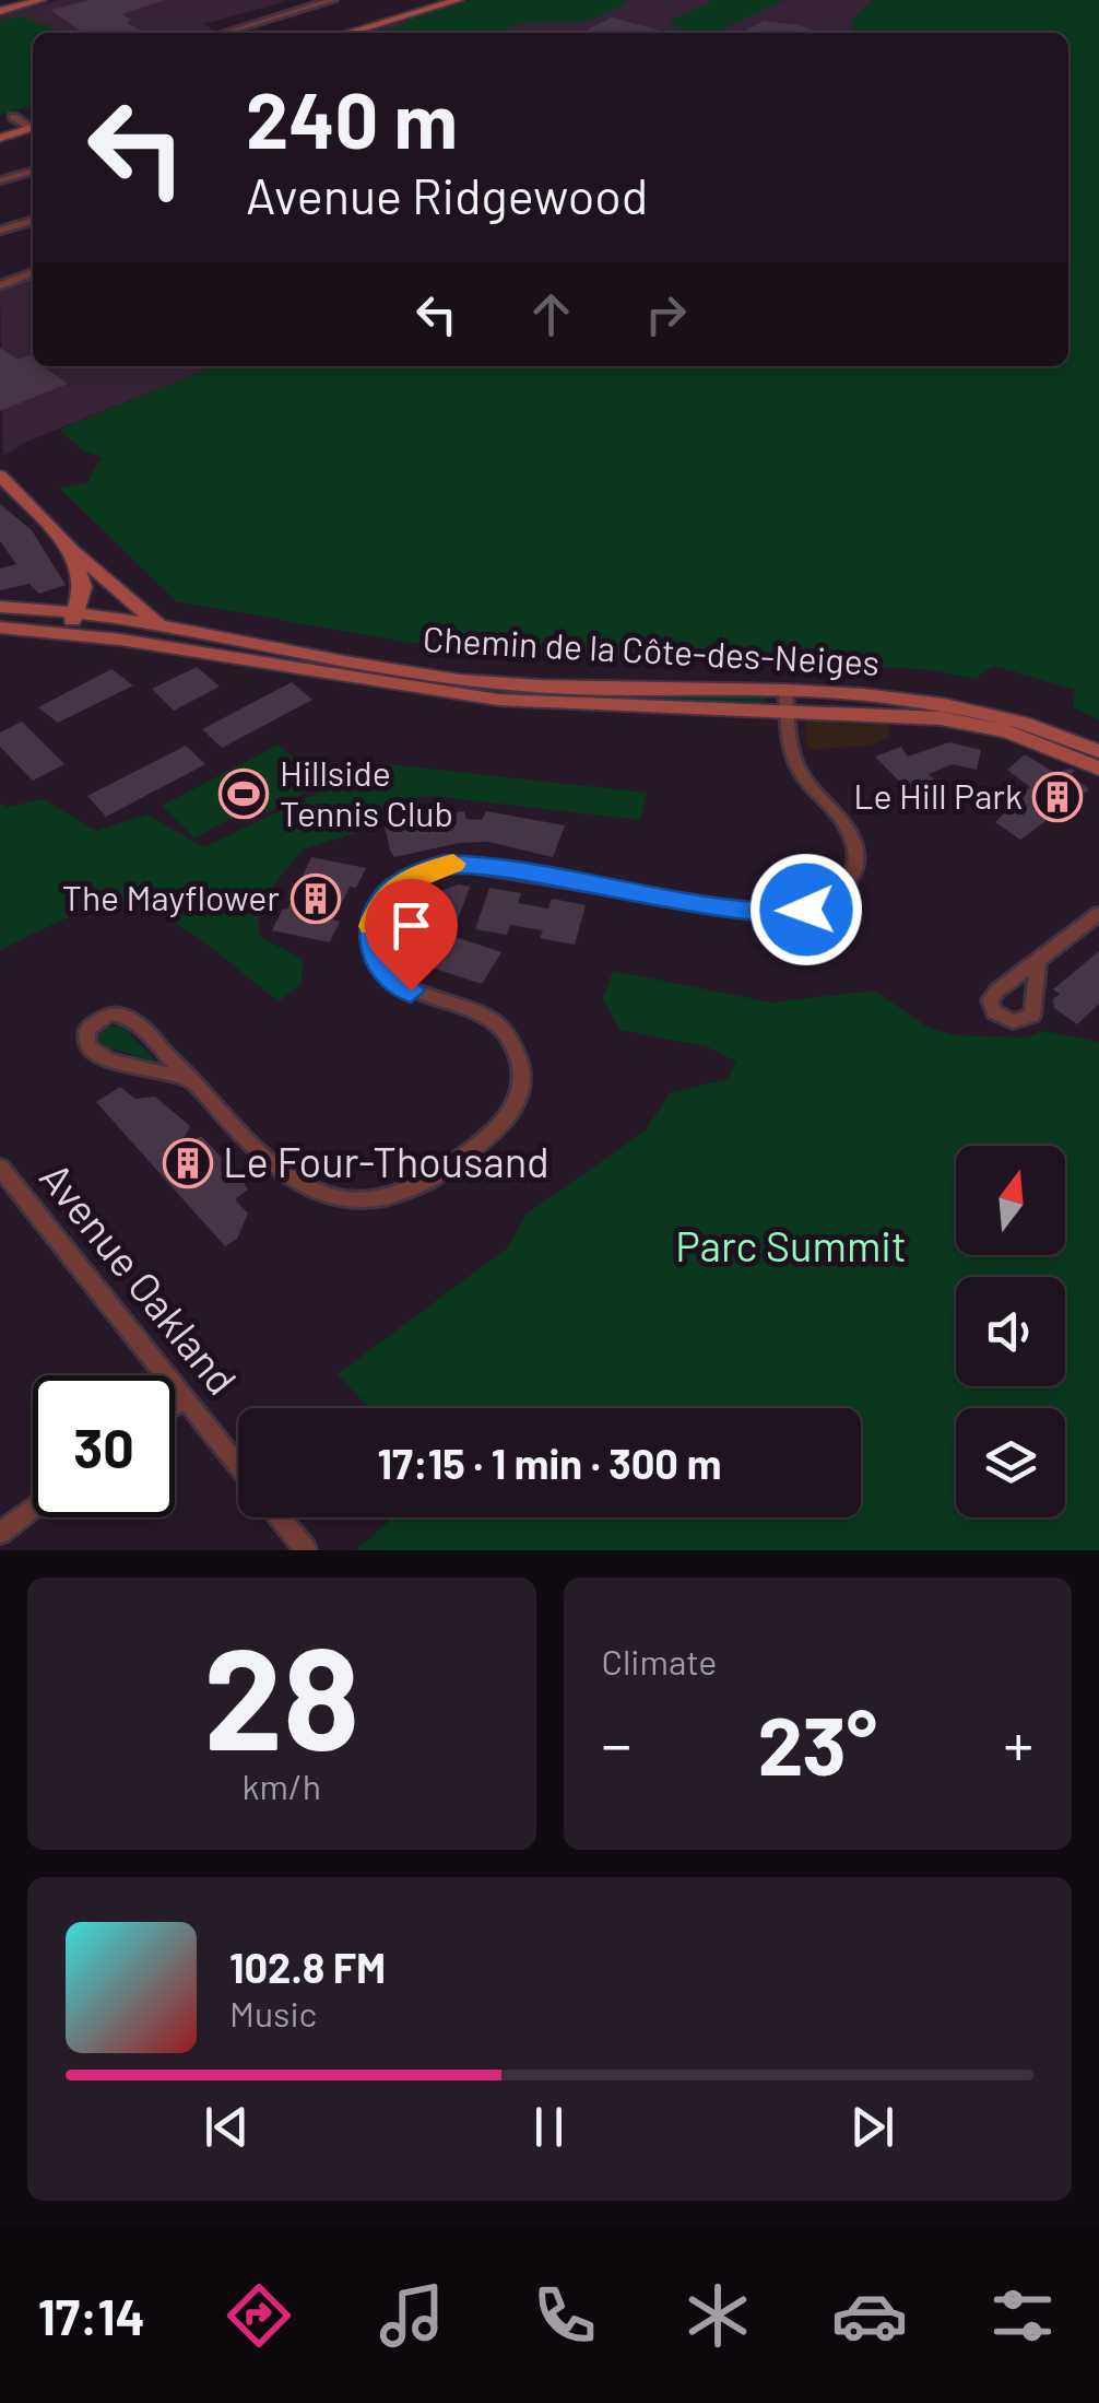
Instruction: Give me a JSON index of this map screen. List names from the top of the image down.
{
  "streets": {
    "main road": ["Chemin de la Côte-des-Neiges"],
    "street": ["Avenue Oakland"]
  },
  "parks": ["Parc Summit"],
  "places": {
    "sports": ["Hillside Tennis Club"],
    "building": ["Le Hill Park", "The Mayflower", "Le Four-Thousand"]
  },
  "north": "top",
  "page": {
    "turn": ["240 m", "Avenue Ridgewood"],
    "limit": "30",
    "trip": "17:15 · 1 min · 300 m",
    "tile": [
      ["28", "km/h"],
      "Climate"
    ],
    "heat": ["−", "23°", "+"],
    "song": ["102.8 FM", "Music"],
    "tabs": "17:14"
  }
}
